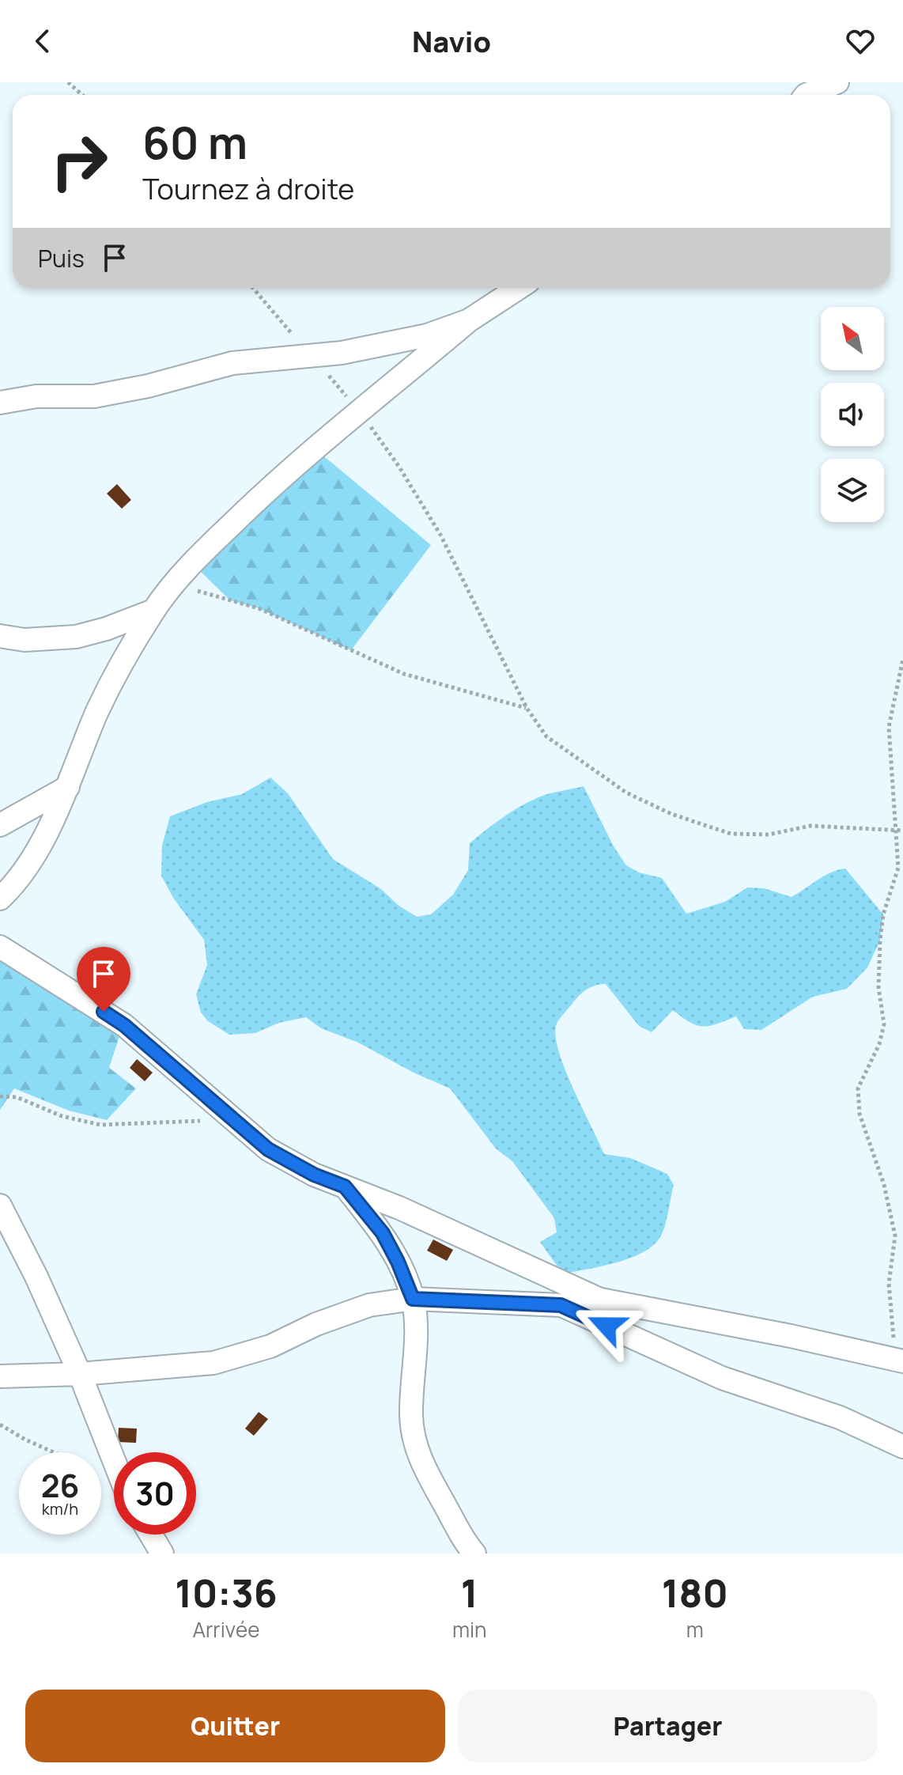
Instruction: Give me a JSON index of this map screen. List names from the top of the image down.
{
  "north": "top left",
  "page": {
    "header": "Navio",
    "turn": ["60 m", "Tournez à droite"],
    "then": "Puis",
    "speed": "26 km/h",
    "limit": "30",
    "eta": [
      "10:36",
      "Arrivée",
      "1",
      "min",
      "180",
      "m"
    ],
    "buttons": ["Quitter", "Partager"]
  }
}
